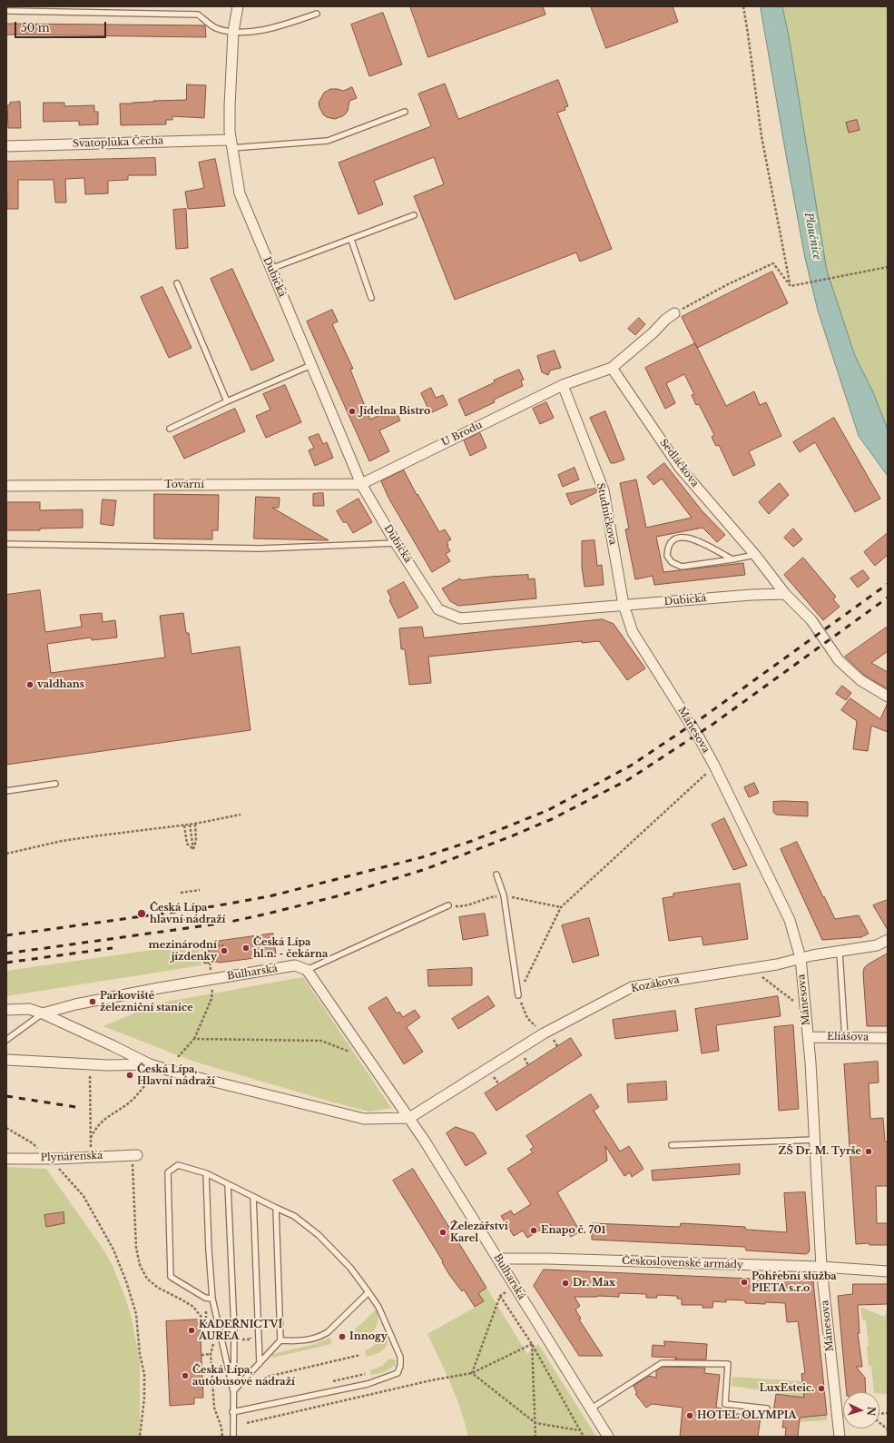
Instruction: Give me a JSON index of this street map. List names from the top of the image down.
{
  "streets": {
    "street": [
      "Svatopluka Čecha",
      "Dubická",
      "U Brodu",
      "Sedláčkova",
      "Tovární",
      "Studničkova",
      "Mánesova",
      "Bulharská",
      "Kozákova",
      "Eliášova",
      "Plynárenská",
      "Československé armády"
    ]
  },
  "crossings": [
    ["Svatopluka Čecha", "Dubická"],
    ["Dubická", "U Brodu"],
    ["Dubická", "Sedláčkova"],
    ["Dubická", "Tovární"],
    ["Dubická", "Studničkova"],
    ["Dubická", "Mánesova"],
    ["U Brodu", "Tovární"],
    ["U Brodu", "Studničkova"],
    ["Studničkova", "Mánesova"],
    ["Mánesova", "Kozákova"],
    ["Mánesova", "Eliášova"],
    ["Mánesova", "Československé armády"],
    ["Bulharská", "Kozákova"],
    ["Bulharská", "Československé armády"]
  ],
  "water": ["Ploučnice"],
  "places": [
    "Jídelna Bistro",
    "valdhans",
    "Česká Lípa hlavní nádraží",
    "Česká Lípa hl.n. - čekárna",
    "mezinárodní jízdenky",
    "Parkoviště železniční stanice",
    "Česká Lípa, Hlavní nádraží",
    "ZŠ Dr. M. Tyrše",
    "Enapo č. 701",
    "Železářství Karel",
    "Pohřební služba PIETA s.r.o",
    "Dr. Max",
    "KADEŘNICTVÍ AUREA",
    "Innogy",
    "Česká Lípa, autobusové nádraží",
    "LuxEsteic.",
    "HOTEL OLYMPIA"
  ],
  "scale_bar": "50 m",
  "north": "right"
}
